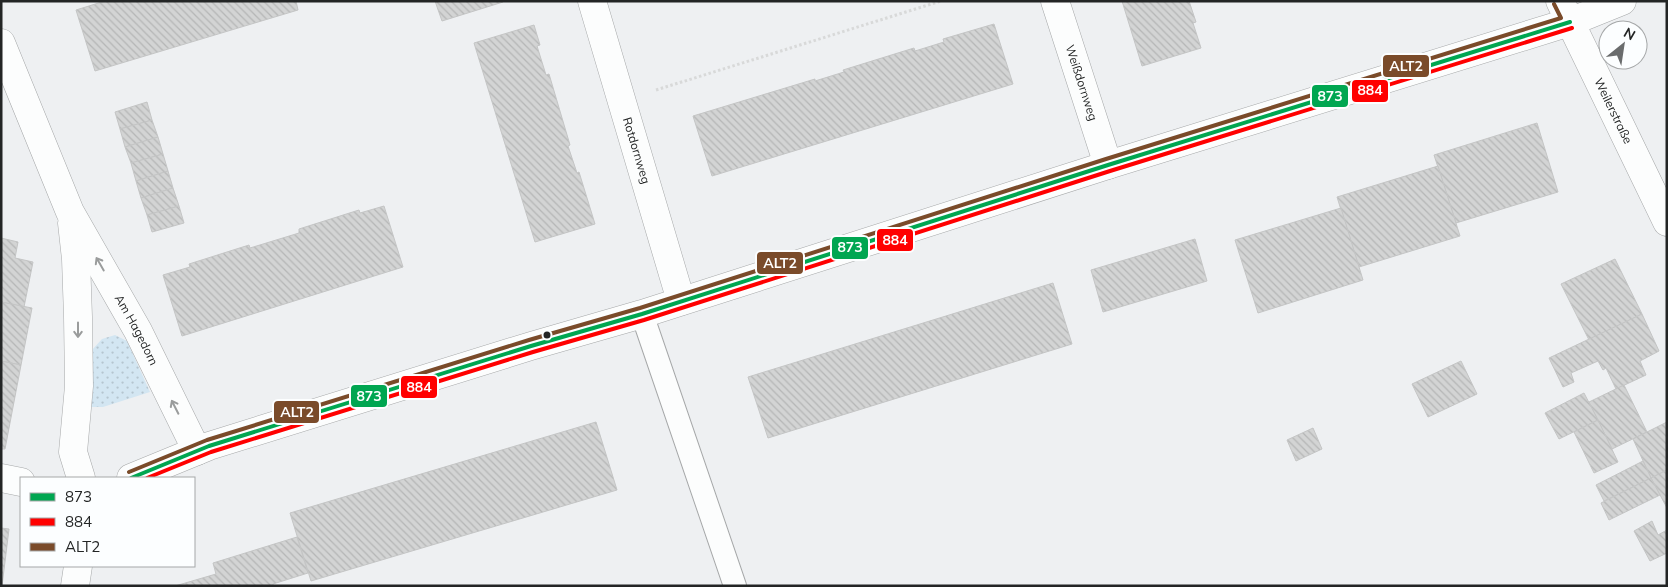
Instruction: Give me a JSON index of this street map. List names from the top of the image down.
{
  "streets": {
    "street": [
      "Weißdornweg",
      "Weilerstraße",
      "Rotdornweg",
      "Am Hagedorn"
    ]
  },
  "lines": ["transit line ALT2", "transit line 873", "transit line 884"],
  "legend": ["873", "884", "ALT2"],
  "north": "top right"
}
